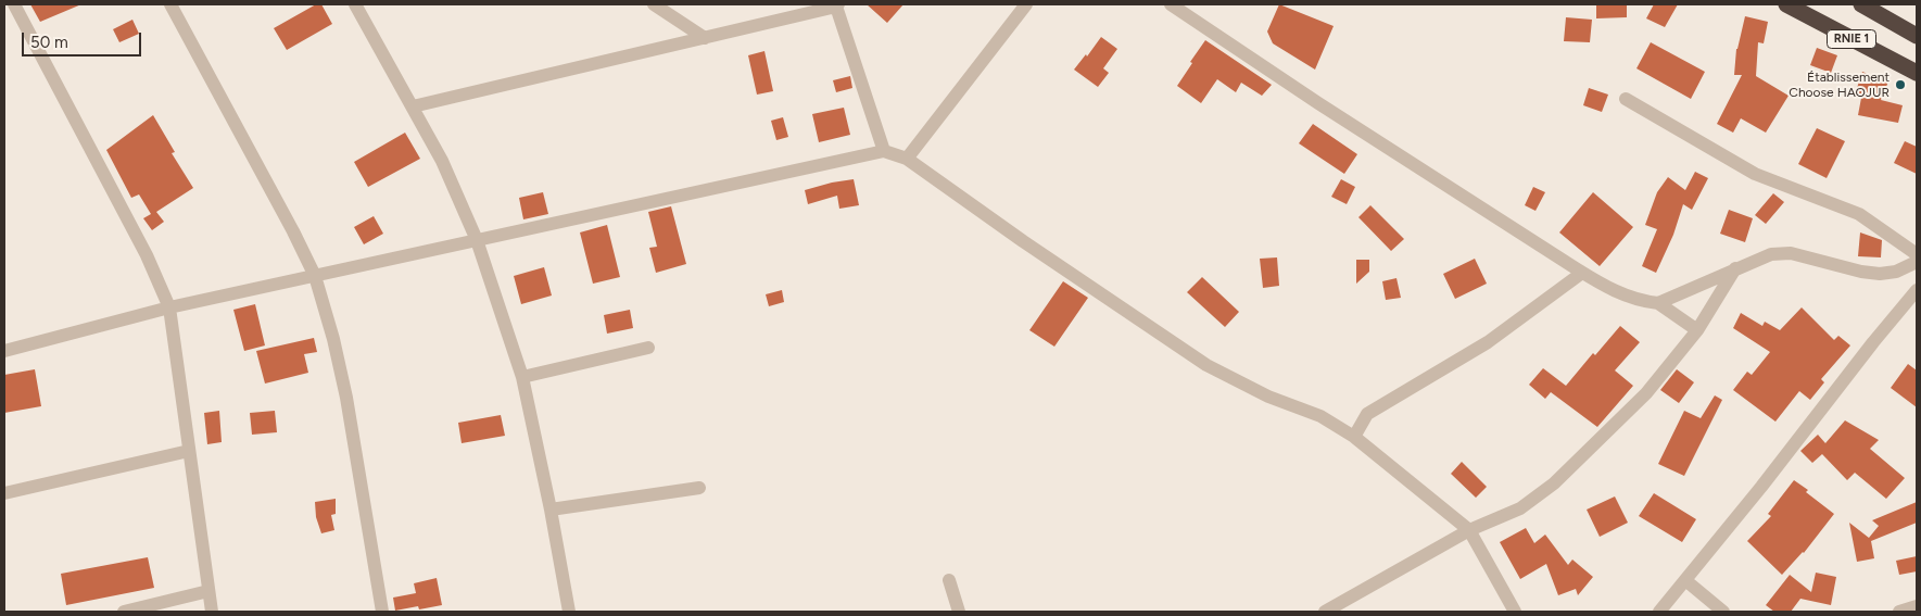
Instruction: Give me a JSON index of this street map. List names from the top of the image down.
{
  "streets": {
    "highway": ["RNIE 1"]
  },
  "places": ["Établissement Choose HAOJUR"],
  "scale_bar": "50 m"
}
